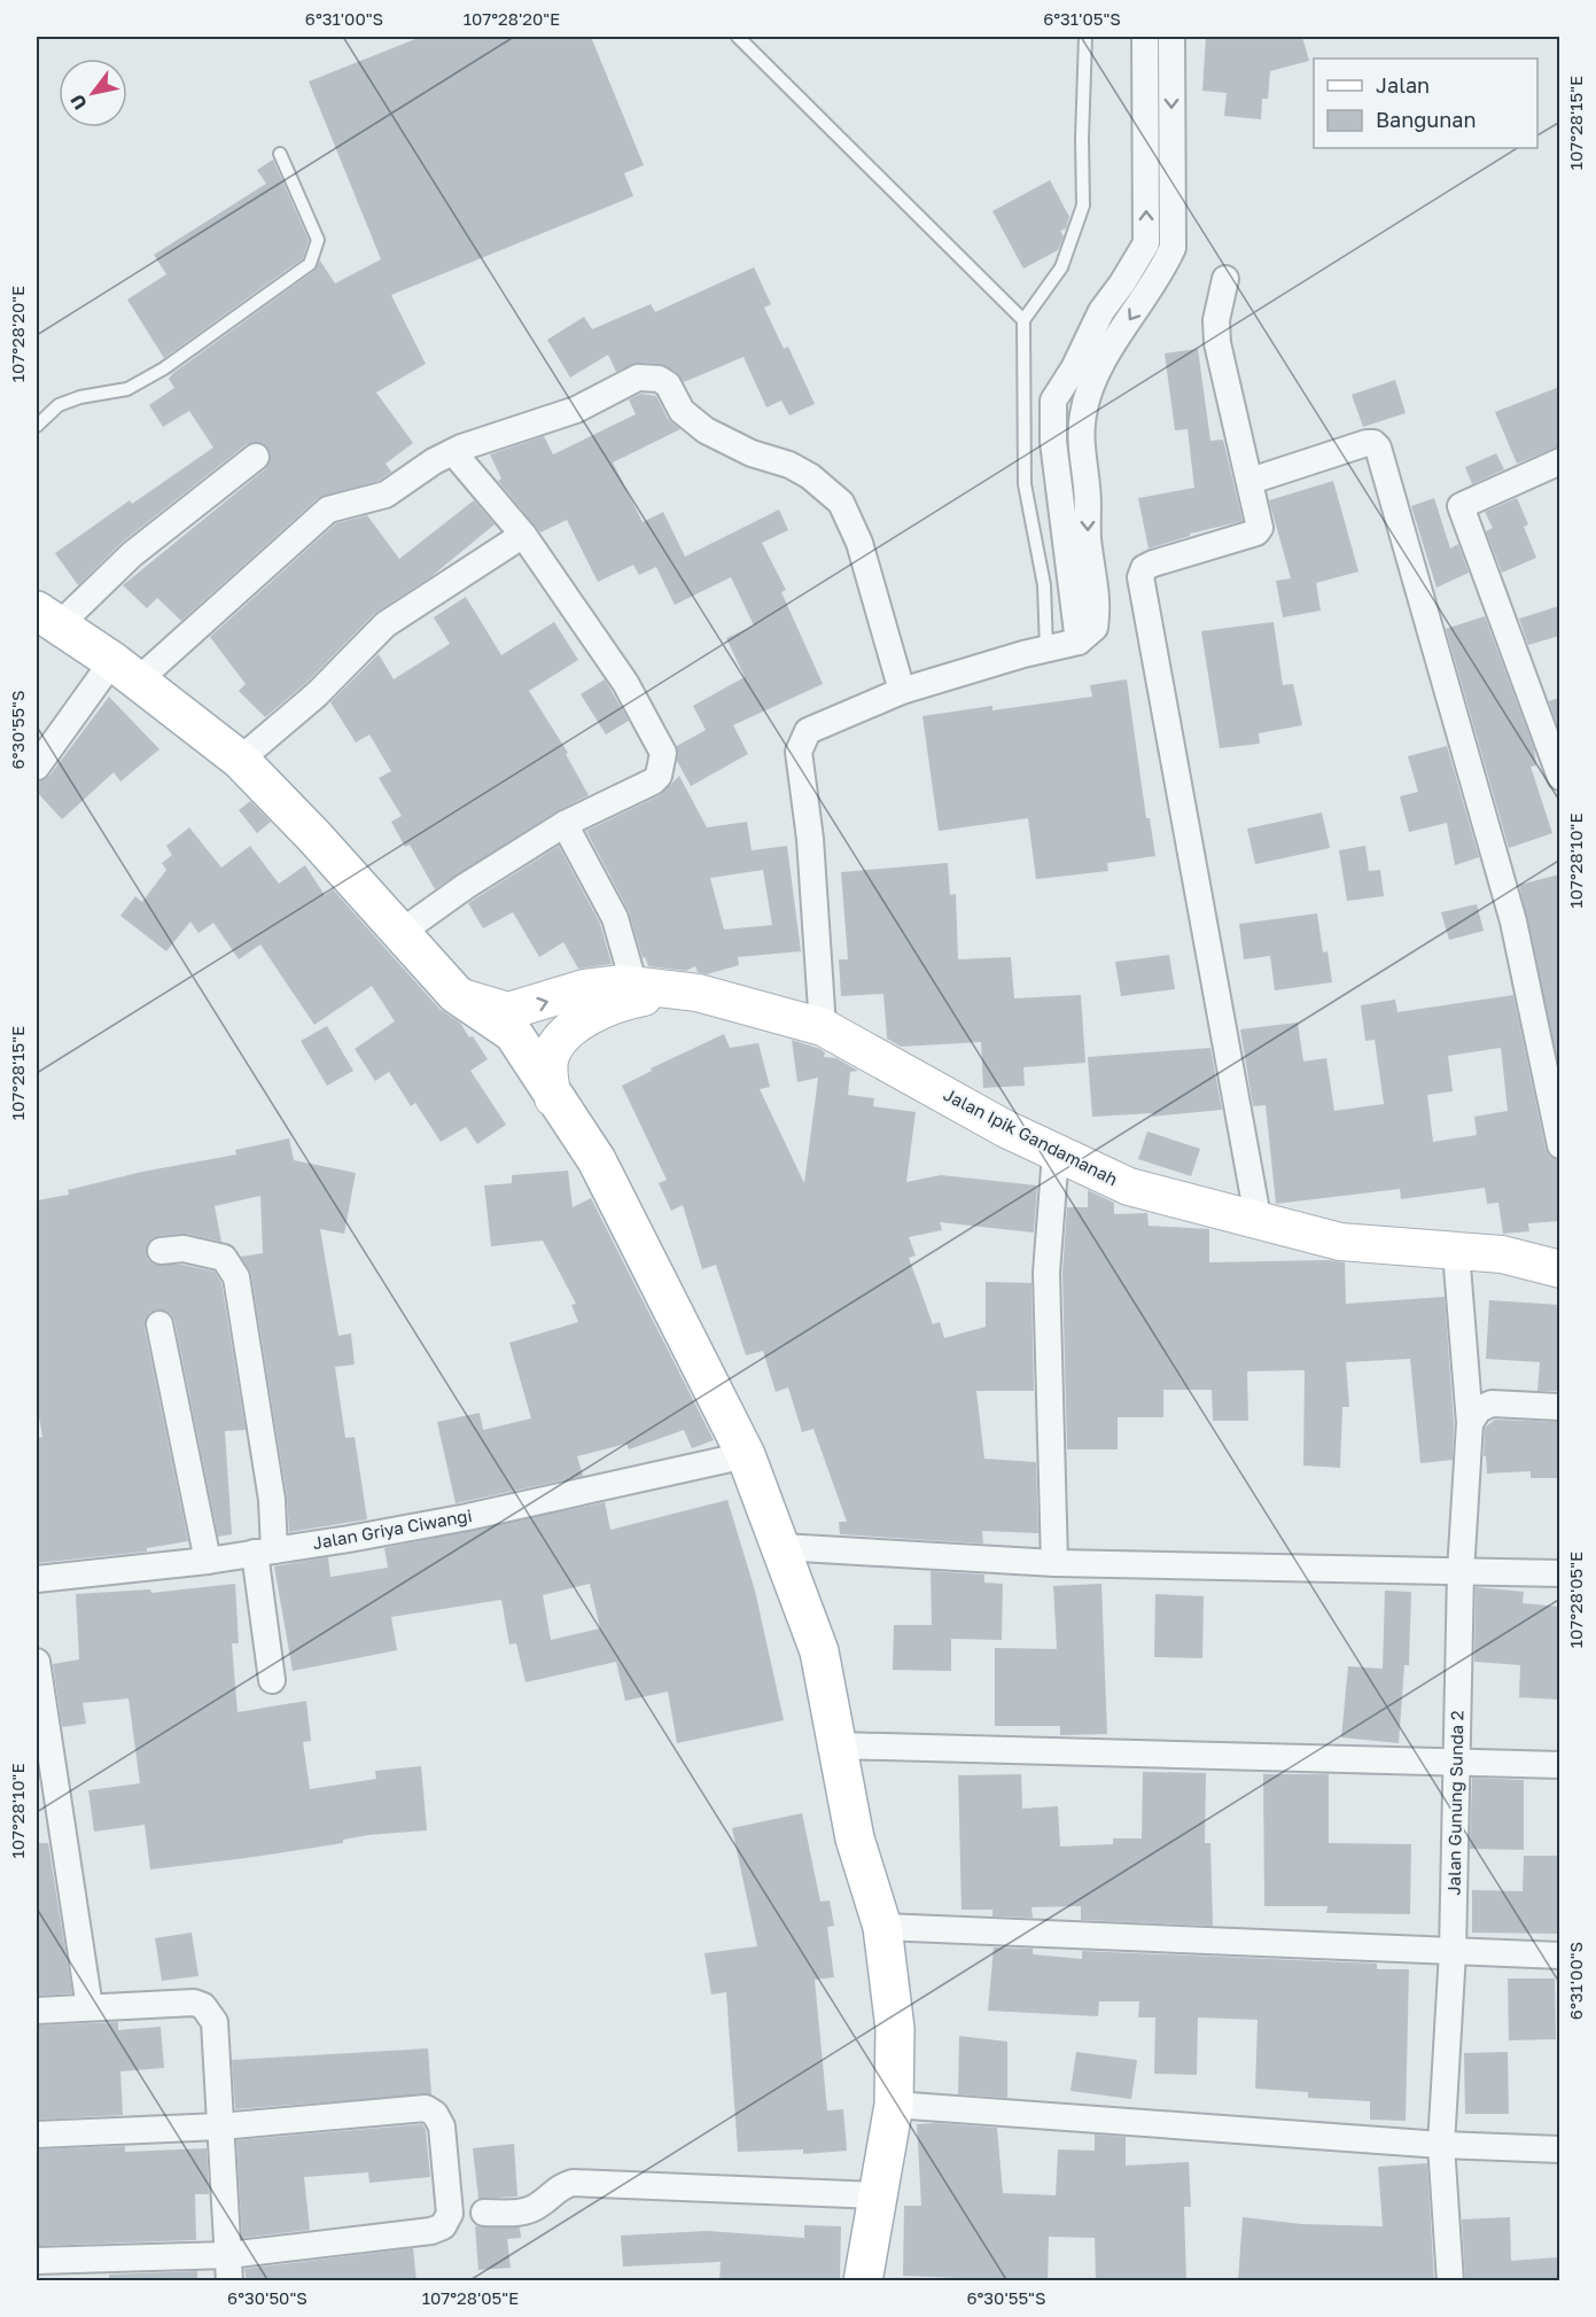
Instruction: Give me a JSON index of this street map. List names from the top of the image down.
{
  "streets": {
    "street": ["Jalan Ipik Gandamanah", "Jalan Griya Ciwangi", "Jalan Gunung Sunda 2"]
  },
  "crossings": [
    ["Jalan Ipik Gandamanah", "Jalan Gunung Sunda 2"]
  ],
  "legend": ["Jalan", "Bangunan"],
  "north": "bottom left",
  "coordinates": [
    "6°31'00\"S",
    "107°28'20\"E",
    "6°31'05\"S",
    "107°28'15\"E",
    "6°30'55\"S",
    "107°28'10\"E",
    "107°28'05\"E",
    "6°30'50\"S"
  ]
}
